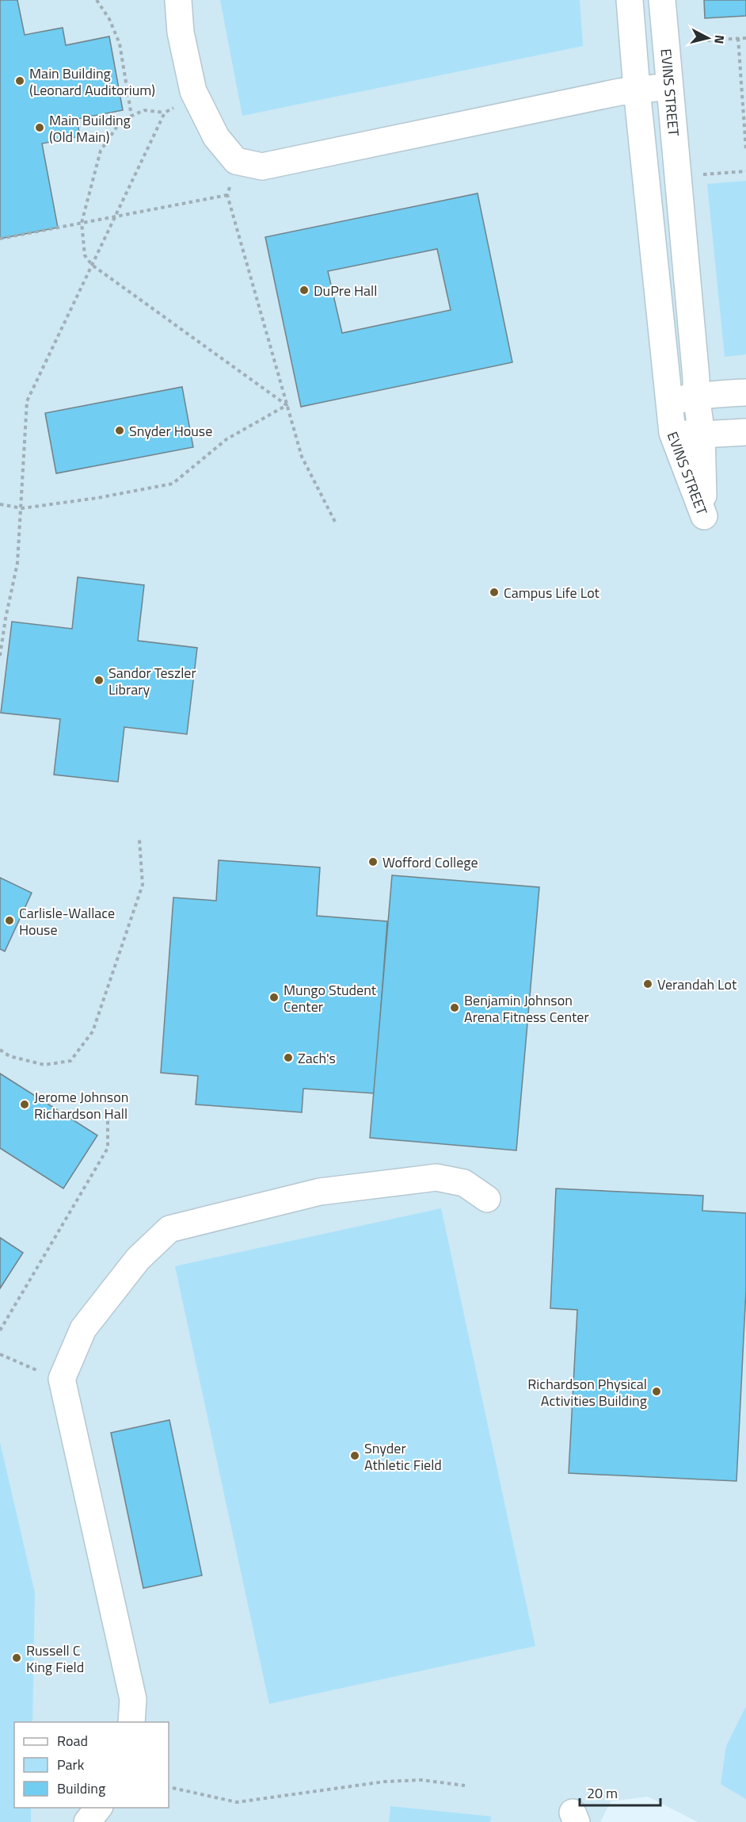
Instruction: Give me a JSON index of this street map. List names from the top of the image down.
{
  "streets": {
    "street": ["EVINS STREET"]
  },
  "places": [
    "Main Building (Leonard Auditorium)",
    "Main Building (Old Main)",
    "DuPre Hall",
    "Snyder House",
    "Campus Life Lot",
    "Sandor Teszler Library",
    "Wofford College",
    "Carlisle-Wallace House",
    "Verandah Lot",
    "Mungo Student Center",
    "Benjamin Johnson Arena Fitness Center",
    "Zach's",
    "Jerome Johnson Richardson Hall",
    "Richardson Physical Activities Building",
    "Snyder Athletic Field",
    "Russell C King Field"
  ],
  "legend": ["Road", "Park", "Building"],
  "scale_bar": "20 m",
  "north": "right"
}
